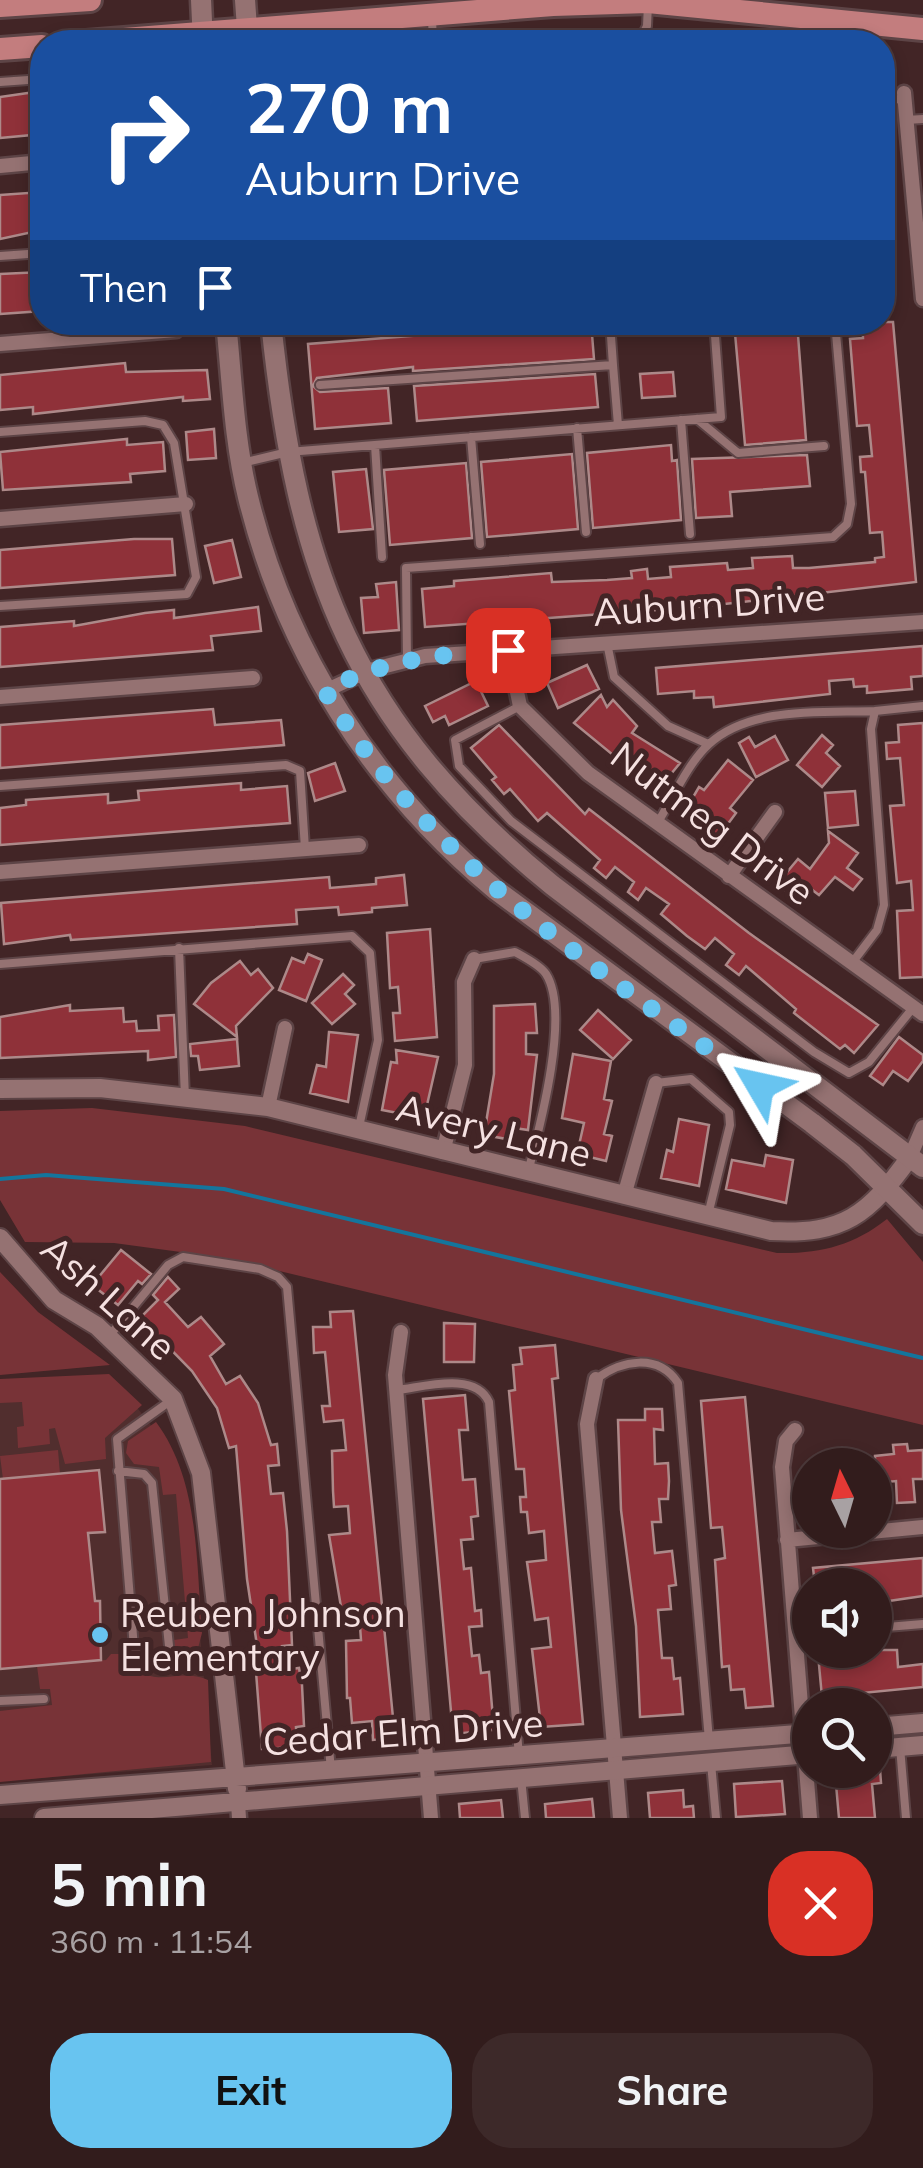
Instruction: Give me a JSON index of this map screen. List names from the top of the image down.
{
  "streets": {
    "street": [
      "Auburn Drive",
      "Nutmeg Drive",
      "Avery Lane",
      "Ash Lane",
      "Cedar Elm Drive"
    ]
  },
  "crossings": [
    ["Ash Lane", "Cedar Elm Drive"]
  ],
  "places": ["Reuben Johnson Elementary"],
  "north": "top",
  "page": {
    "turn": ["270 m", "Auburn Drive"],
    "then": "Then",
    "heading": ["5 min", "360 m · 11:54"],
    "buttons": ["Exit", "Share"]
  }
}
